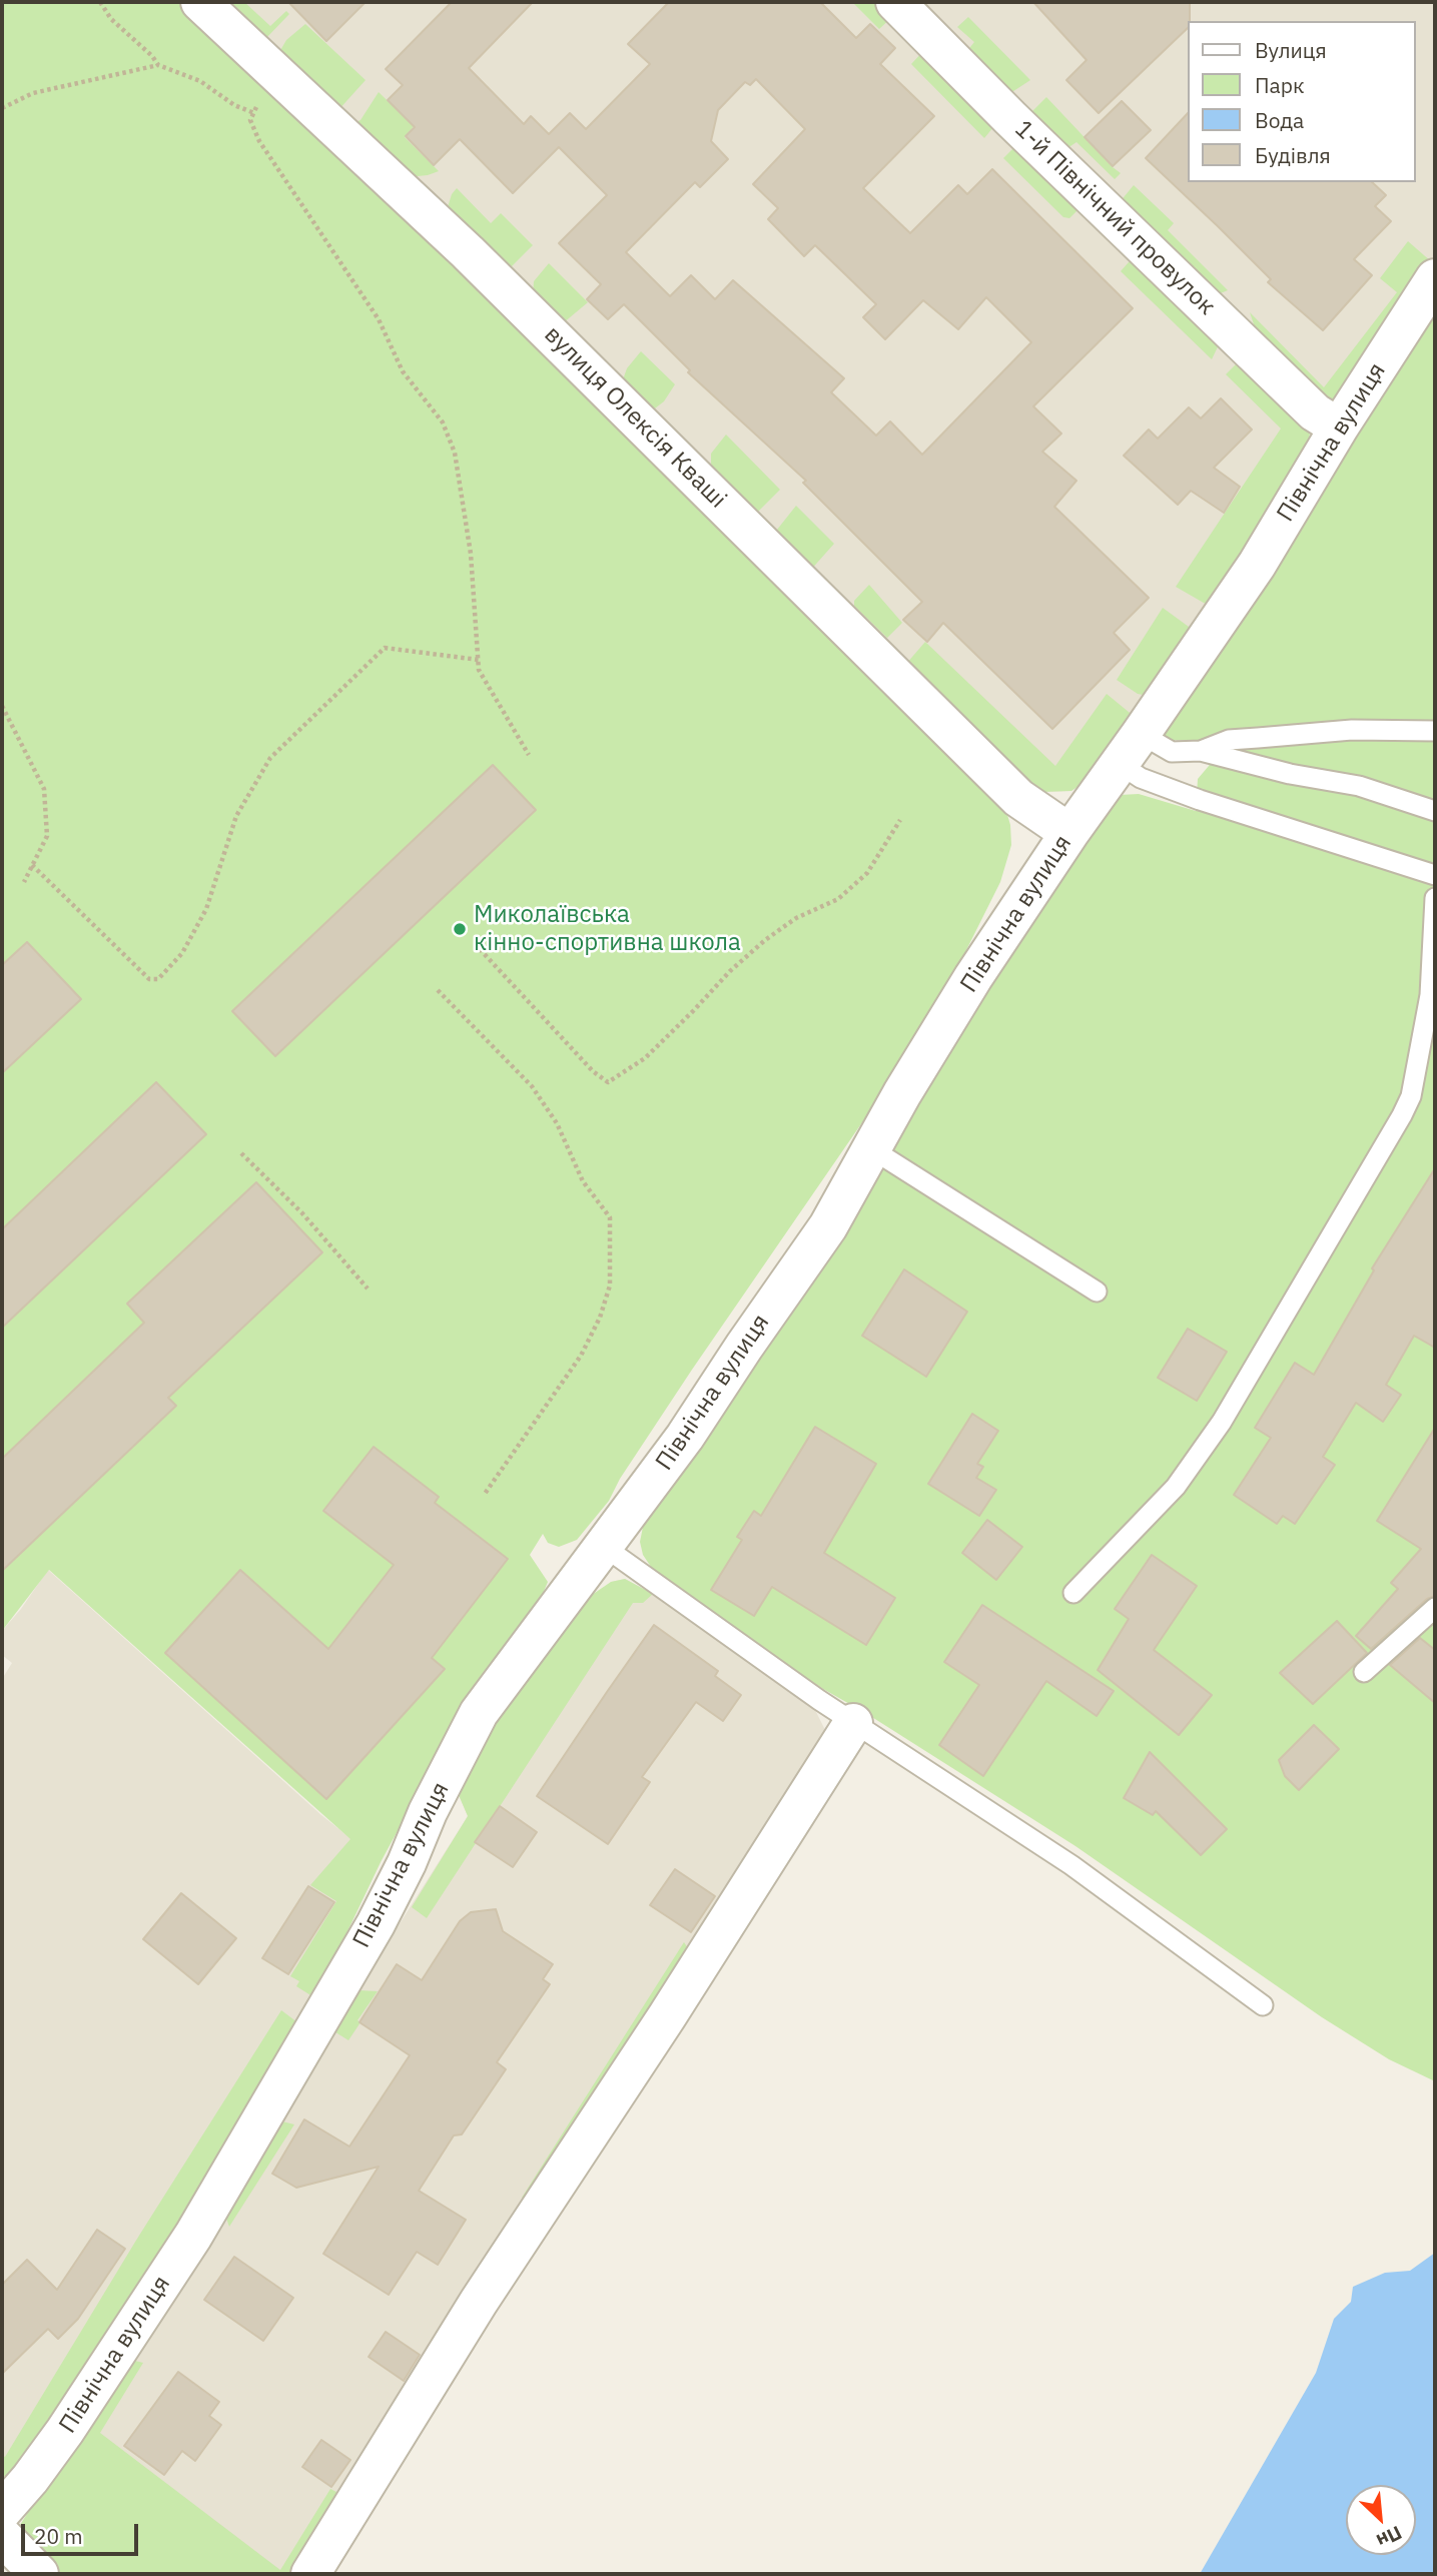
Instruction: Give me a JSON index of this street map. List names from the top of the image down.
{
  "streets": {
    "street": ["1-й Північний провулок", "вулиця Олексія Кваші", "Північна вулиця"]
  },
  "crossings": [
    ["1-й Північний провулок", "Північна вулиця"],
    ["вулиця Олексія Кваші", "Північна вулиця"]
  ],
  "places": ["Миколаївська кінно-спортивна школа"],
  "legend": [
    "Вулиця",
    "Парк",
    "Вода",
    "Будівля"
  ],
  "scale_bar": "20 m",
  "north": "bottom right"
}
